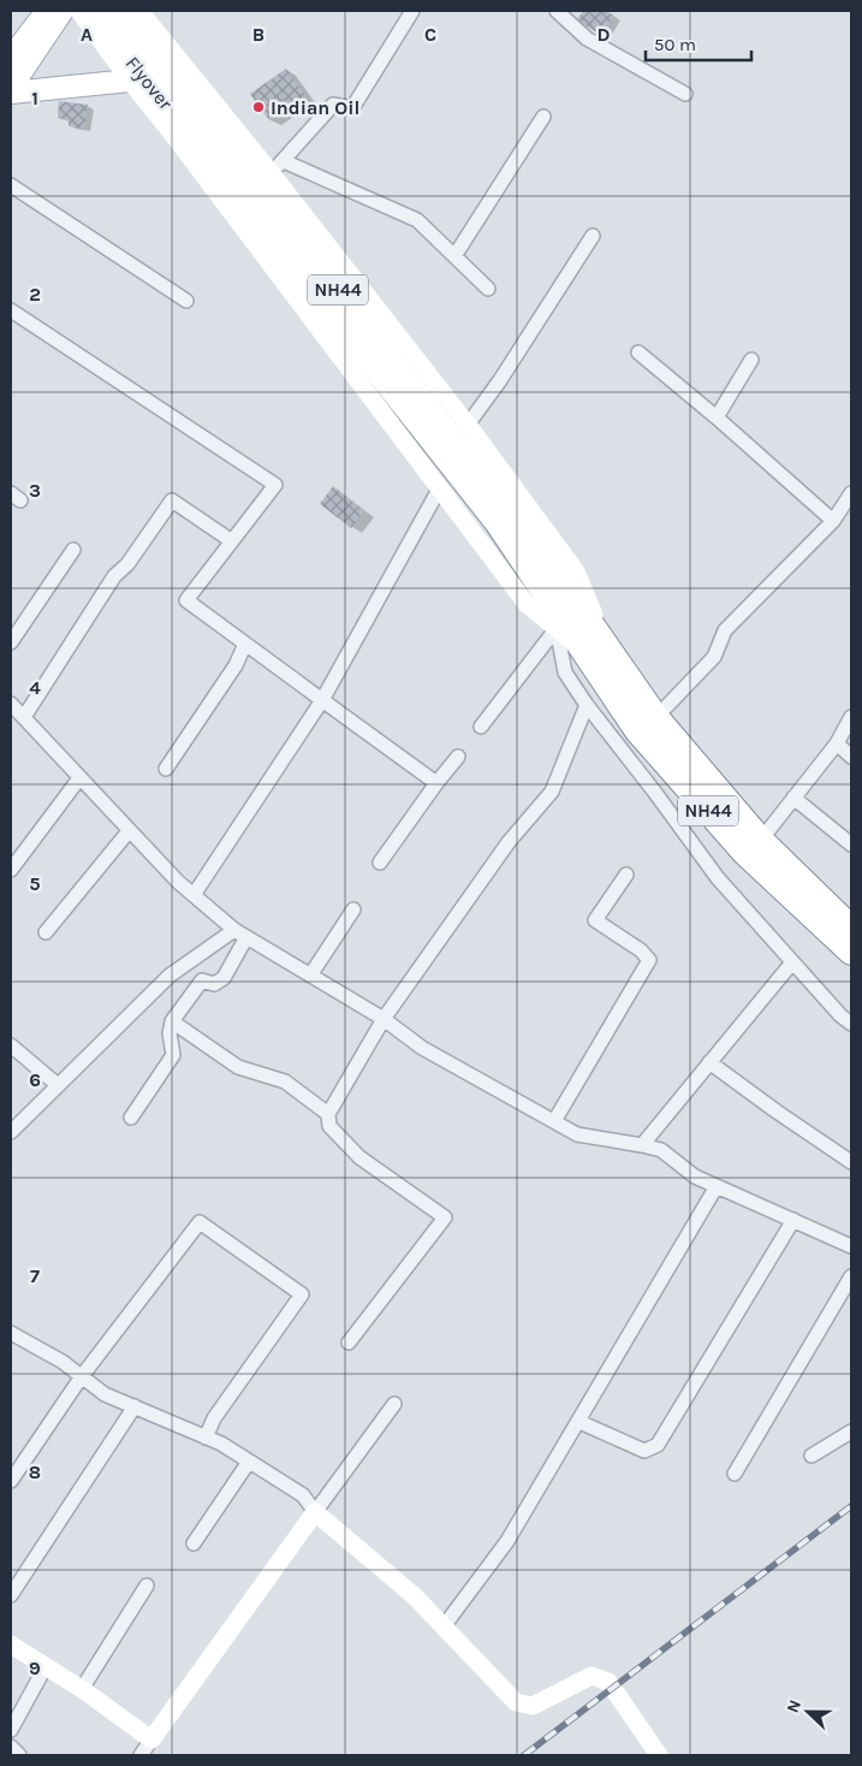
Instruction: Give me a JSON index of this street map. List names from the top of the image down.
{
  "streets": {
    "highway": ["Flyover", "NH44"]
  },
  "crossings": [
    ["Flyover", "NH44"]
  ],
  "places": ["Indian Oil"],
  "scale_bar": "50 m",
  "north": "left",
  "grid": {
    "columns": [
      "A",
      "B",
      "C",
      "D"
    ],
    "rows": [
      "1",
      "2",
      "3",
      "4",
      "5",
      "6",
      "7",
      "8",
      "9"
    ]
  }
}
